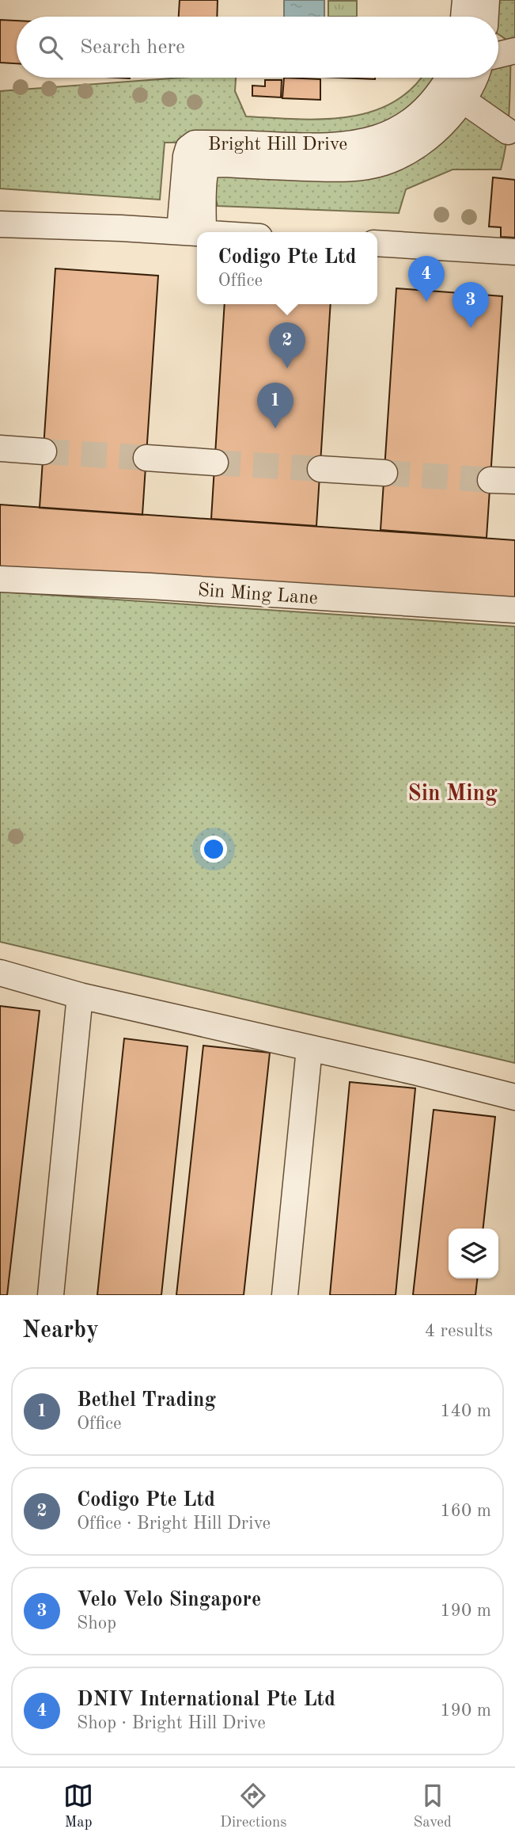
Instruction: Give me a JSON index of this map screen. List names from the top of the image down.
{
  "streets": {
    "street": ["Bright Hill Drive", "Sin Ming Lane"]
  },
  "districts": ["Sin Ming"],
  "page": {
    "search": "Search here",
    "popup": ["Codigo Pte Ltd", "Office"],
    "pins": [
      "4",
      "3",
      "2",
      "1"
    ],
    "heading": ["Nearby", "4 results"],
    "list": [
      {
        "mark": "1",
        "name": "Bethel Trading",
        "note": "Office",
        "value": "140 m"
      },
      {
        "mark": "2",
        "name": "Codigo Pte Ltd",
        "note": "Office · Bright Hill Drive",
        "value": "160 m"
      },
      {
        "mark": "3",
        "name": "Velo Velo Singapore",
        "note": "Shop",
        "value": "190 m"
      },
      {
        "mark": "4",
        "name": "DNIV International Pte Ltd",
        "note": "Shop · Bright Hill Drive",
        "value": "190 m"
      }
    ],
    "nav": ["Map", "Directions", "Saved"]
  }
}
